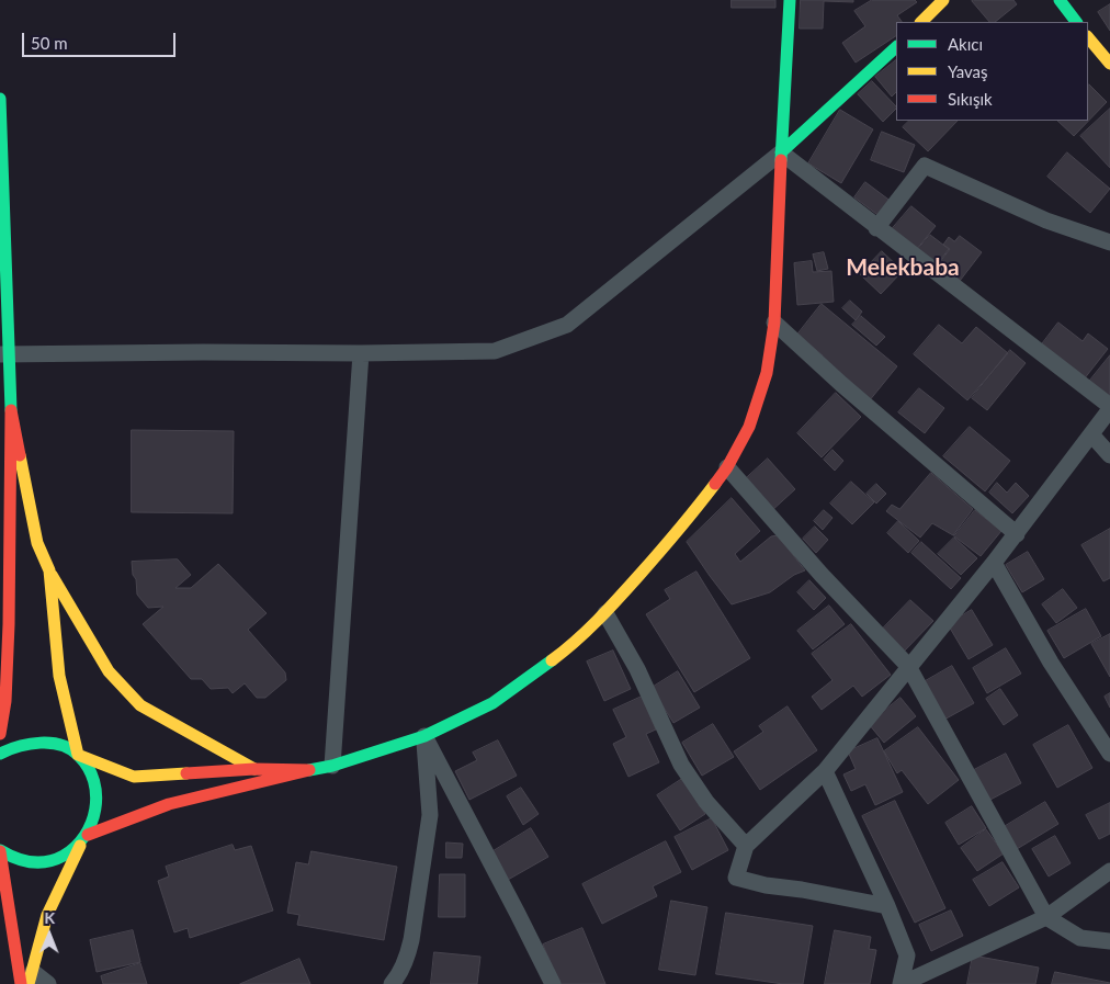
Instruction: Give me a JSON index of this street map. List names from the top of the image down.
{
  "districts": ["Melekbaba"],
  "legend": ["Akıcı", "Yavaş", "Sıkışık"],
  "scale_bar": "50 m",
  "north": "top"
}
